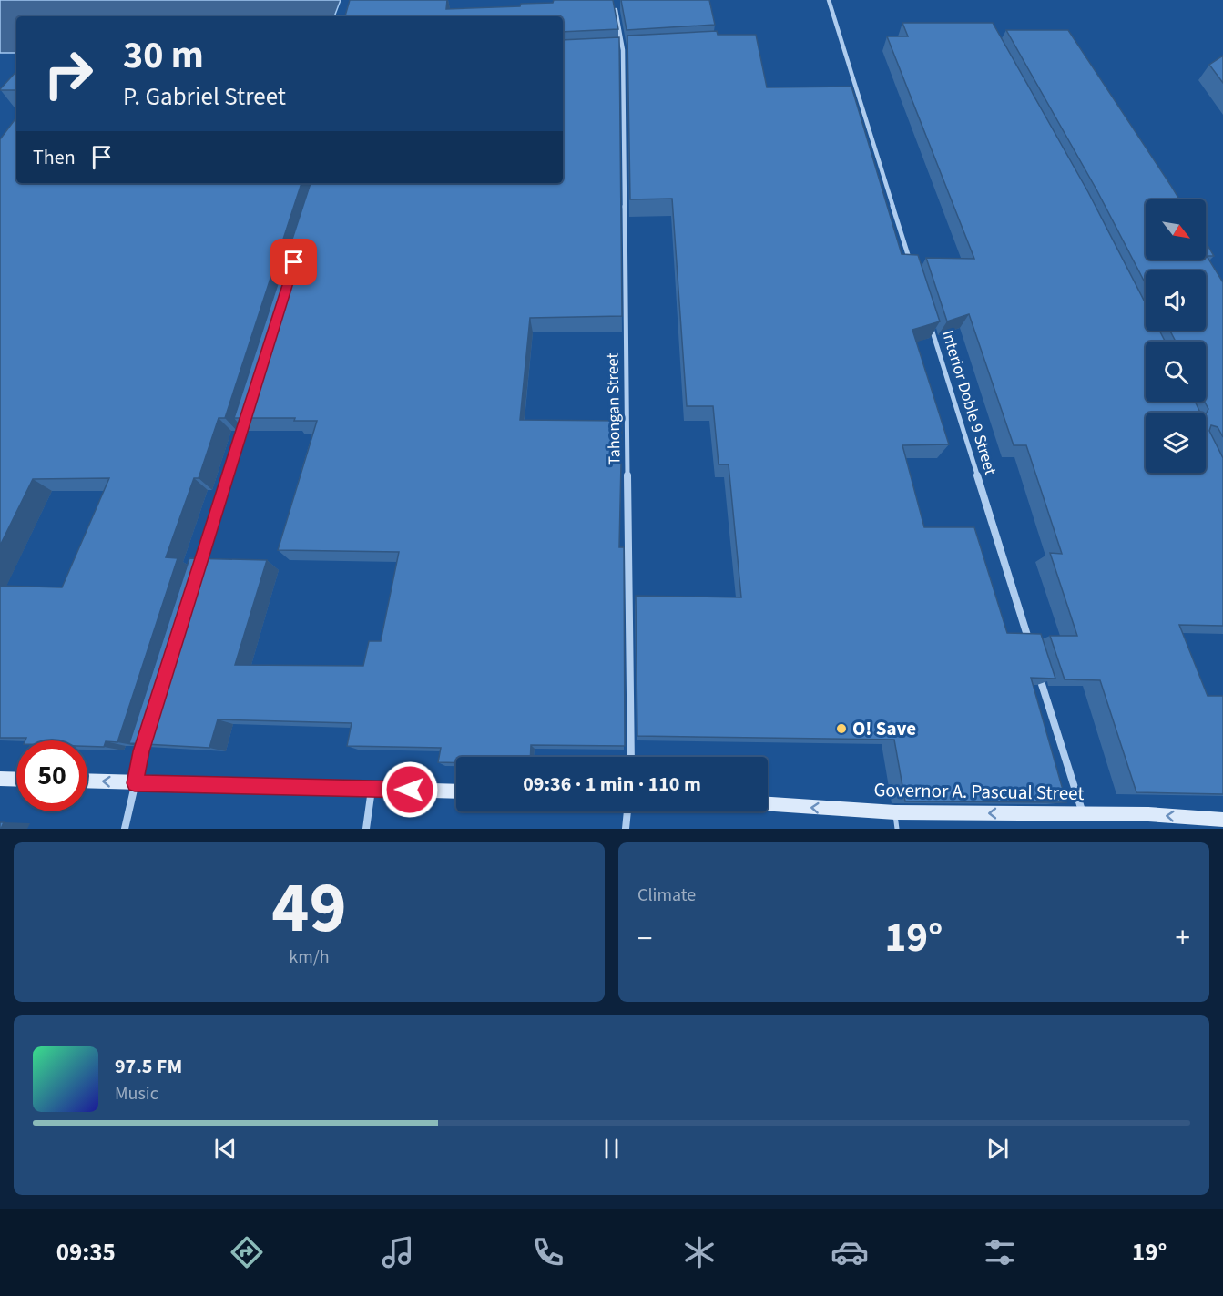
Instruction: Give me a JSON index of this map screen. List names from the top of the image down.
{
  "streets": {
    "main road": ["Governor A. Pascual Street"],
    "street": ["Interior Doble 9 Street", "Tahongan Street"]
  },
  "one_way": ["Governor A. Pascual Street"],
  "places": ["O! Save"],
  "north": "bottom right",
  "page": {
    "turn": ["30 m", "P. Gabriel Street"],
    "then": "Then",
    "limit": "50",
    "trip": "09:36 · 1 min · 110 m",
    "tile": [
      ["49", "km/h"],
      "Climate"
    ],
    "heat": ["−", "19°", "+"],
    "song": ["97.5 FM", "Music"],
    "tabs": ["09:35", "19°"]
  }
}
